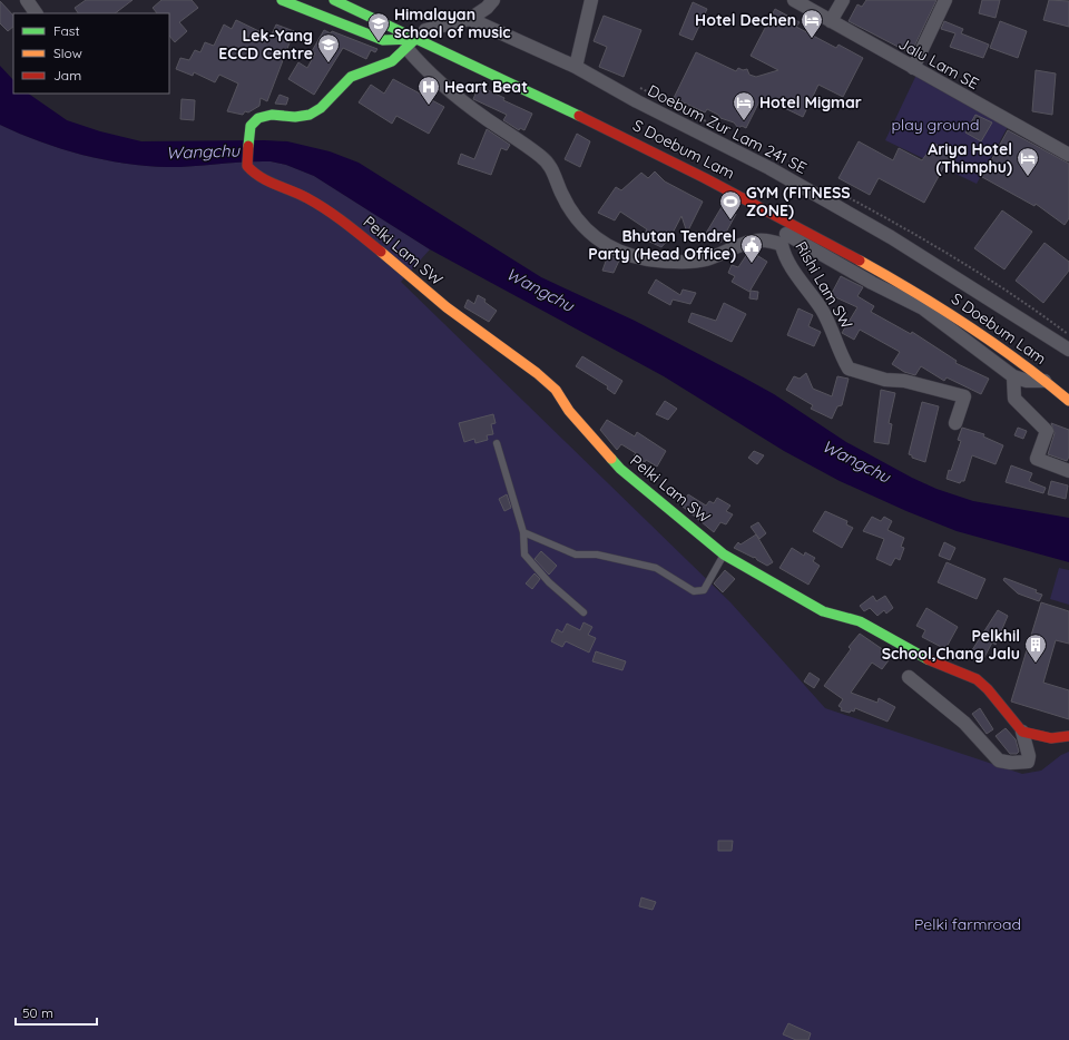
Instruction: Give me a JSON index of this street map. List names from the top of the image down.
{
  "streets": {
    "main road": ["S Doebum Lam", "Pelki Lam SW"],
    "street": ["Jalu Lam SE", "Doebum Zur Lam 241 SE", "Rishi Lam SW"]
  },
  "crossings": [
    ["S Doebum Lam", "Pelki Lam SW"],
    ["S Doebum Lam", "Rishi Lam SW"],
    ["Pelki Lam SW", "Rishi Lam SW"]
  ],
  "water": ["Wangchu"],
  "parks": ["play ground", "Pelki farmroad"],
  "places": {
    "hotel": ["Hotel Dechen", "Hotel Migmar", "Ariya Hotel (Thimphu)"],
    "school or university": ["Himalayan school of music", "Lek-Yang ECCD Centre"],
    "hospital": ["Heart Beat"],
    "sports": ["GYM (FITNESS ZONE)"],
    "public building": ["Bhutan Tendrel Party (Head Office)"],
    "building": ["Pelkhil School,Chang Jalu"]
  },
  "legend": ["Fast", "Slow", "Jam"],
  "scale_bar": "50 m"
}
